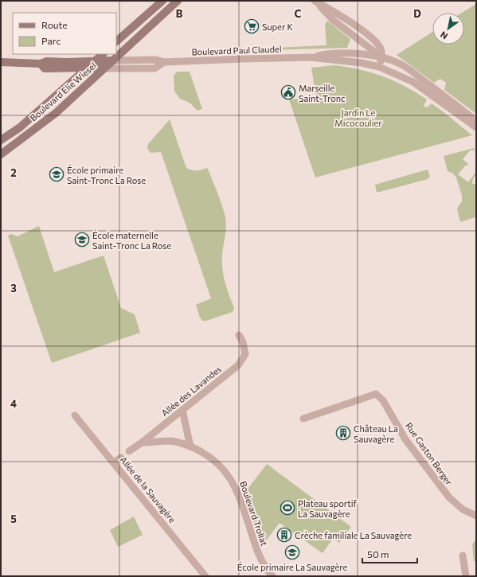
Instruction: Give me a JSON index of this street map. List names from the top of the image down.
{
  "streets": {
    "street": [
      "Boulevard Paul Claudel",
      "Boulevard Elie Wiesel",
      "Allée des Lavandes",
      "Rue Gaston Berger",
      "Allée de la Sauvagère",
      "Boulevard Trollat"
    ]
  },
  "crossings": [
    ["Boulevard Paul Claudel", "Boulevard Elie Wiesel"],
    ["Allée des Lavandes", "Boulevard Trollat"]
  ],
  "parks": ["Jardin Le Micocoulier"],
  "places": {
    "supermarket": ["Super K"],
    "public building": ["Marseille Saint-Tronc"],
    "school or university": ["École primaire Saint-Tronc La Rose", "École maternelle Saint-Tronc La Rose", "École primaire La Sauvagère"],
    "building": ["Château La Sauvagère", "Crèche familiale La Sauvagère"],
    "sports": ["Plateau sportif La Sauvagère"]
  },
  "legend": ["Route", "Parc"],
  "scale_bar": "50 m",
  "north": "bottom left",
  "grid": {
    "columns": ["B", "C", "D"],
    "rows": [
      "2",
      "3",
      "4",
      "5"
    ]
  }
}
